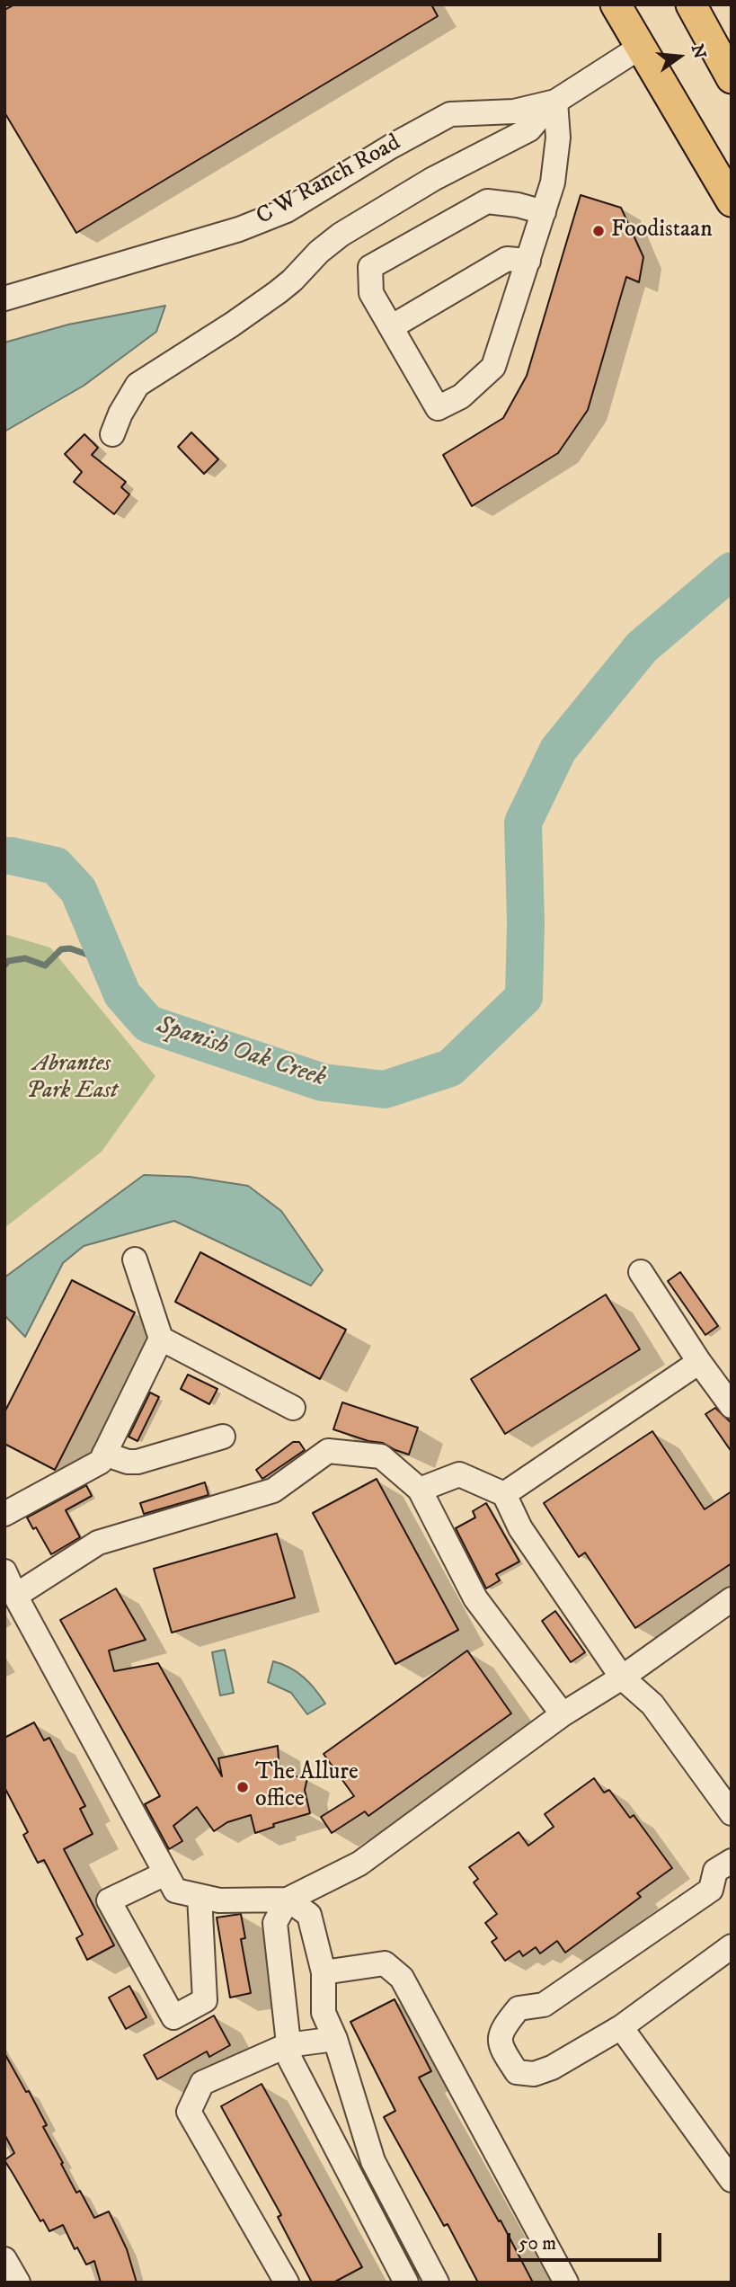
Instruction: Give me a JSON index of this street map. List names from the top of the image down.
{
  "streets": {
    "street": ["C W Ranch Road"]
  },
  "water": ["Spanish Oak Creek"],
  "parks": ["Abrantes Park East"],
  "places": ["Foodistaan", "The Allure office"],
  "scale_bar": "50 m",
  "north": "right"
}
